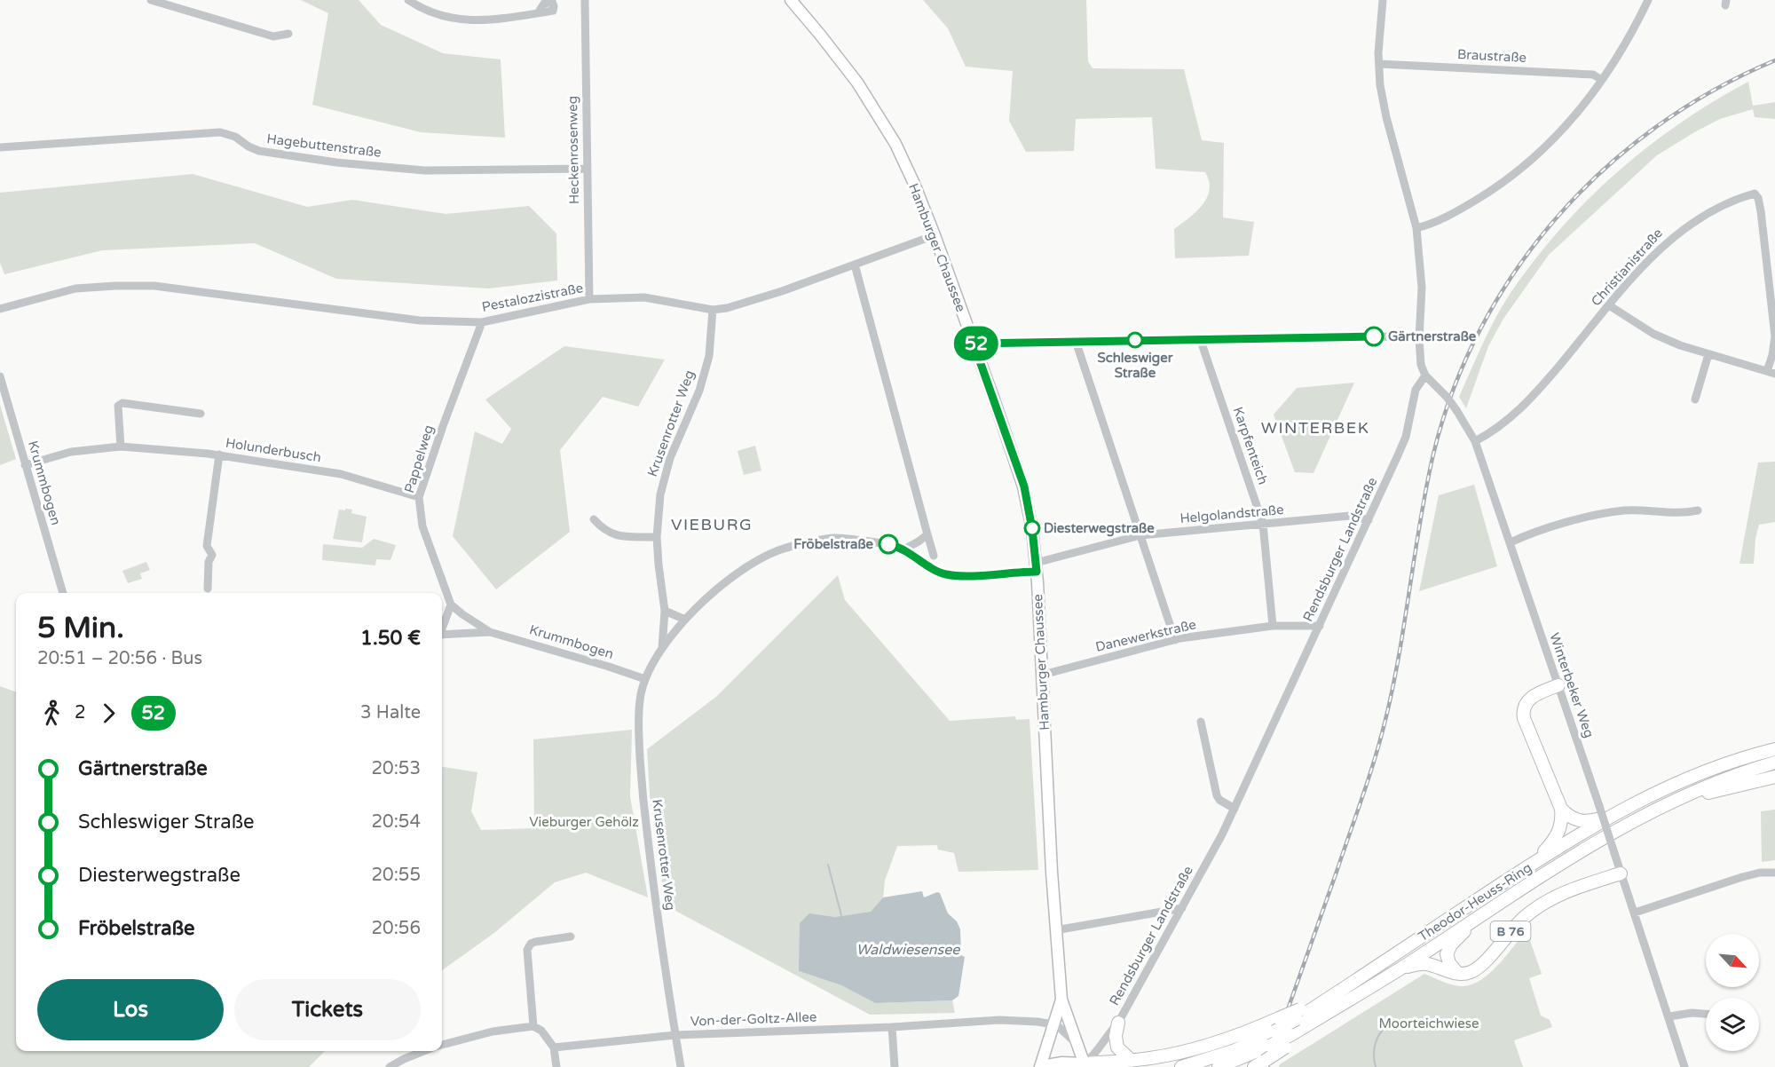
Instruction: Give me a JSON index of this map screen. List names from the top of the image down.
{
  "streets": {
    "highway": ["Theodor-Heuss-Ring", "B 76"],
    "main road": ["Hamburger Chaussee"],
    "street": [
      "Braustraße",
      "Hagebuttenstraße",
      "Heckenrosenweg",
      "Christianistraße",
      "Pestalozzistraße",
      "Krusenrotter Weg",
      "Karpfenteich",
      "Holunderbusch",
      "Pappelweg",
      "Krummbogen",
      "Helgolandstraße",
      "Rendsburger Landstraße",
      "Danewerkstraße",
      "Winterbeker Weg",
      "Von-der-Goltz-Allee"
    ]
  },
  "crossings": [
    ["Hagebuttenstraße", "Heckenrosenweg"],
    ["Heckenrosenweg", "Pestalozzistraße"],
    ["Hamburger Chaussee", "Pestalozzistraße"],
    ["Hamburger Chaussee", "Helgolandstraße"],
    ["Hamburger Chaussee", "Rendsburger Landstraße"],
    ["Hamburger Chaussee", "Danewerkstraße"],
    ["Hamburger Chaussee", "Von-der-Goltz-Allee"],
    ["Christianistraße", "Winterbeker Weg"],
    ["Pestalozzistraße", "Krusenrotter Weg"],
    ["Pestalozzistraße", "Pappelweg"],
    ["Krusenrotter Weg", "Krummbogen"],
    ["Krusenrotter Weg", "Von-der-Goltz-Allee"],
    ["Karpfenteich", "Helgolandstraße"],
    ["Karpfenteich", "Danewerkstraße"],
    ["Holunderbusch", "Pappelweg"],
    ["Holunderbusch", "Krummbogen"],
    ["Pappelweg", "Krummbogen"],
    ["Helgolandstraße", "Rendsburger Landstraße"],
    ["Rendsburger Landstraße", "Danewerkstraße"],
    ["Rendsburger Landstraße", "Winterbeker Weg"],
    ["Winterbeker Weg", "B 76"],
    ["Theodor-Heuss-Ring", "B 76"]
  ],
  "districts": ["WINTERBEK", "VIEBURG"],
  "water": ["Waldwiesensee"],
  "parks": ["Vieburger Gehölz", "Moorteichwiese"],
  "places": [
    "Gärtnerstraße",
    "Schleswiger Straße",
    "Diesterwegstraße",
    "Fröbelstraße"
  ],
  "lines": ["bus line 52"],
  "north": "bottom right",
  "page": {
    "on_map": "52",
    "heading": ["5 Min.", "20:51 – 20:56 · Bus", "1.50 €"],
    "legs": ["2", "52", "3 Halte"],
    "list": [
      {
        "name": "Gärtnerstraße",
        "value": "20:53"
      },
      {
        "name": "Schleswiger Straße",
        "value": "20:54"
      },
      {
        "name": "Diesterwegstraße",
        "value": "20:55"
      },
      {
        "name": "Fröbelstraße",
        "value": "20:56"
      }
    ],
    "buttons": ["Los", "Tickets"]
  }
}
